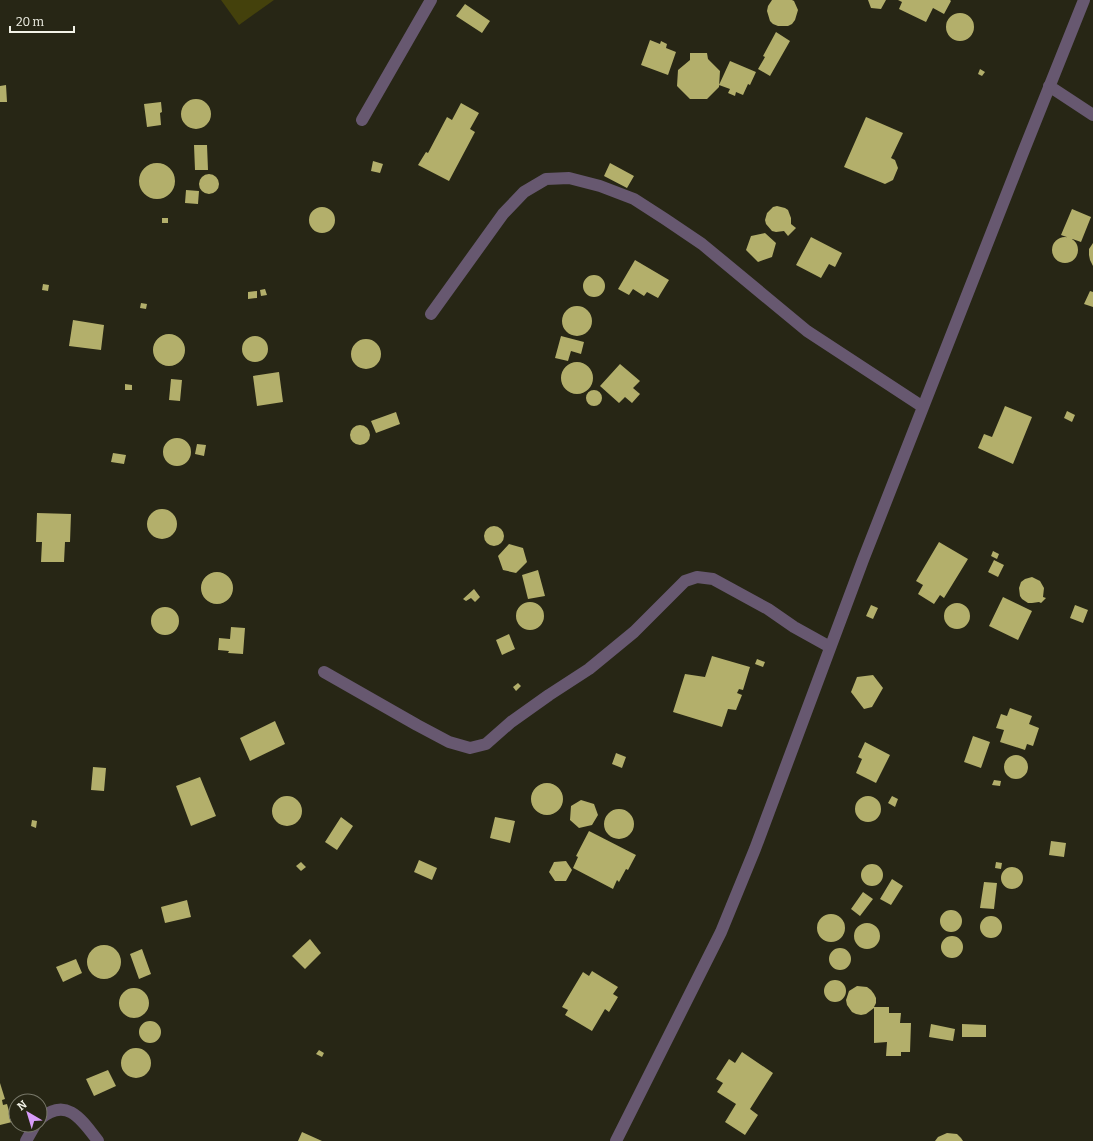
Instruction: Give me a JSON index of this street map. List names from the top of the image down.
{
  "scale_bar": "20 m",
  "north": "top left"
}
